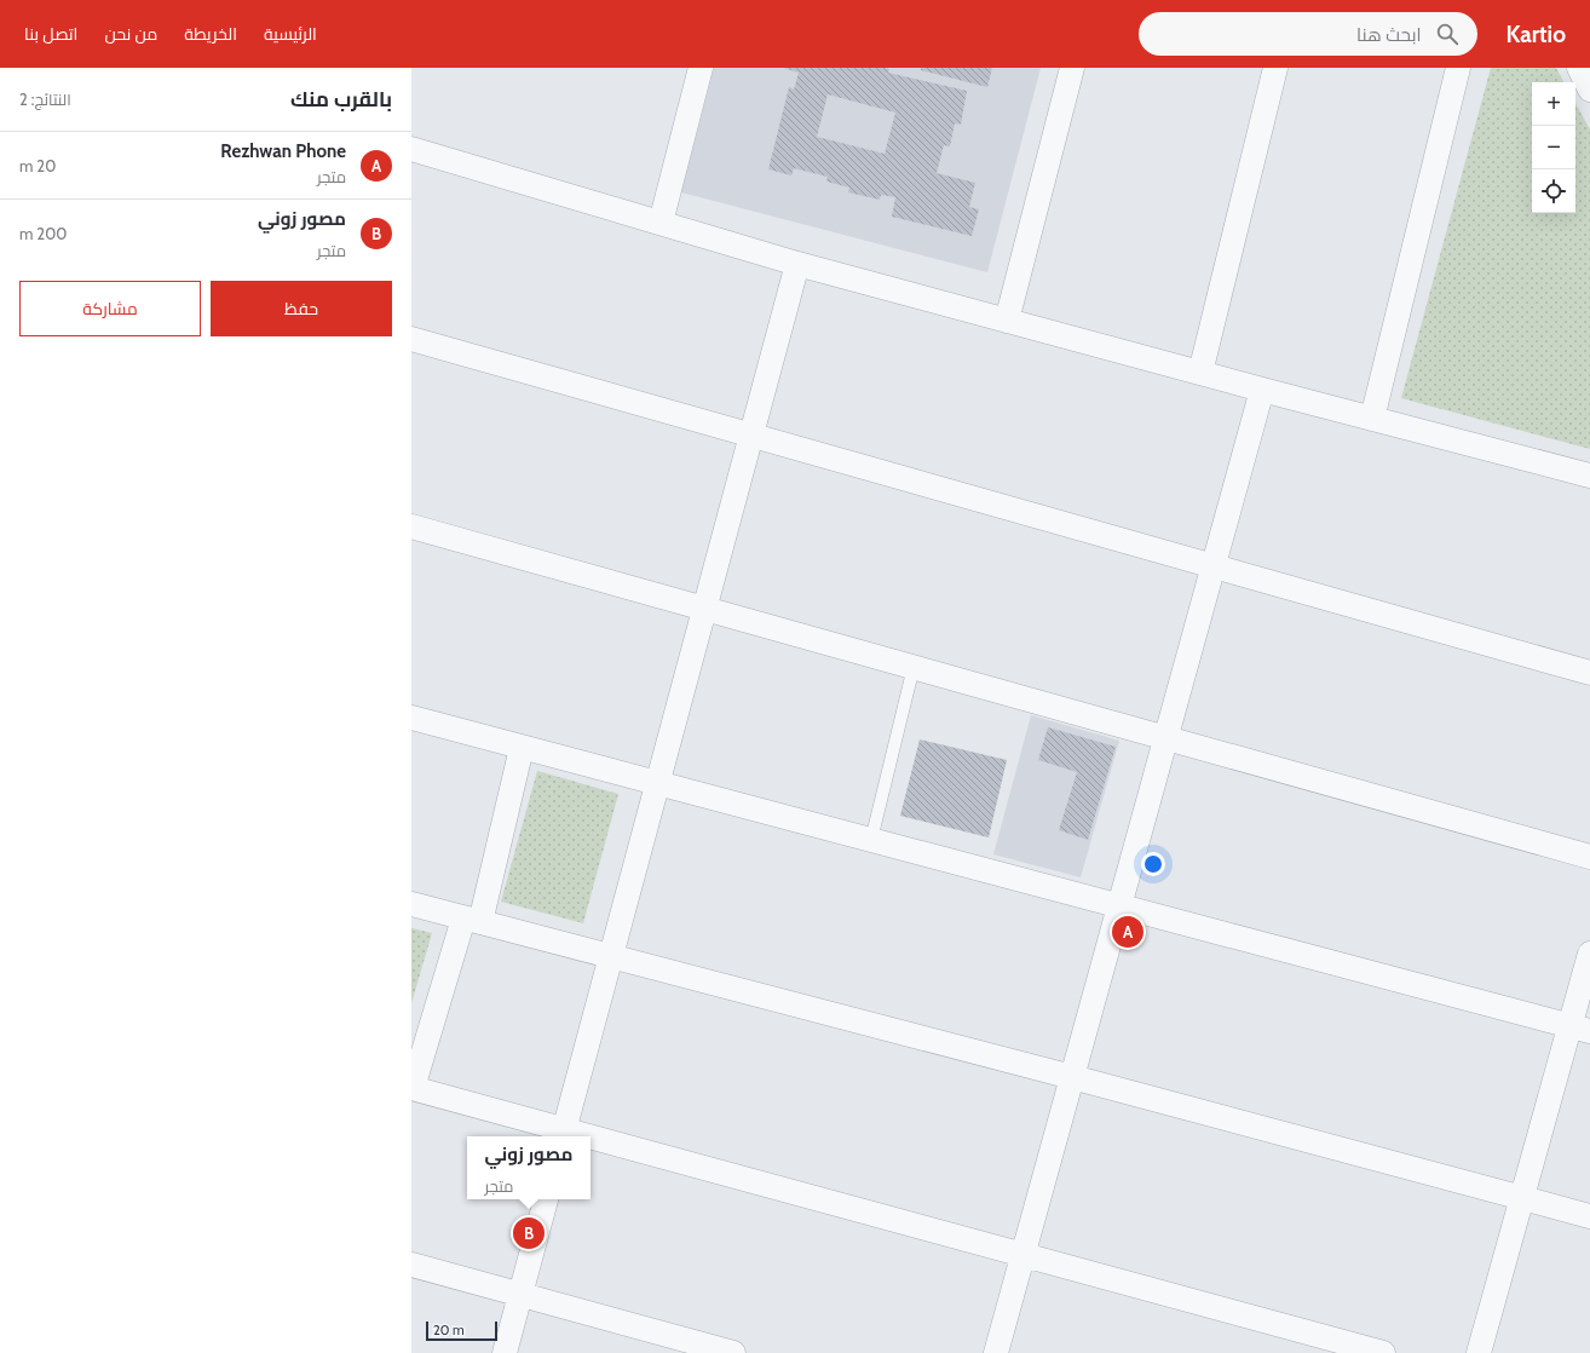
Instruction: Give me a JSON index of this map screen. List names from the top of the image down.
{
  "scale_bar": "20 m",
  "page": {
    "header": "Kartio",
    "search": "ابحث هنا",
    "nav": [
      "الرئيسية",
      "الخريطة",
      "من نحن",
      "اتصل بنا"
    ],
    "heading": ["بالقرب منك", "النتائج: 2"],
    "map_buttons": ["+", "−"],
    "list": [
      {
        "mark": "A",
        "name": "Rezhwan Phone",
        "note": "متجر",
        "value": "20 m"
      },
      {
        "mark": "B",
        "name": "مصور زوني",
        "note": "متجر",
        "value": "200 m"
      }
    ],
    "buttons": ["حفظ", "مشاركة"],
    "pins": ["A", "B"],
    "popup": ["مصور زوني", "متجر"],
    "scale": "20 m"
  }
}
